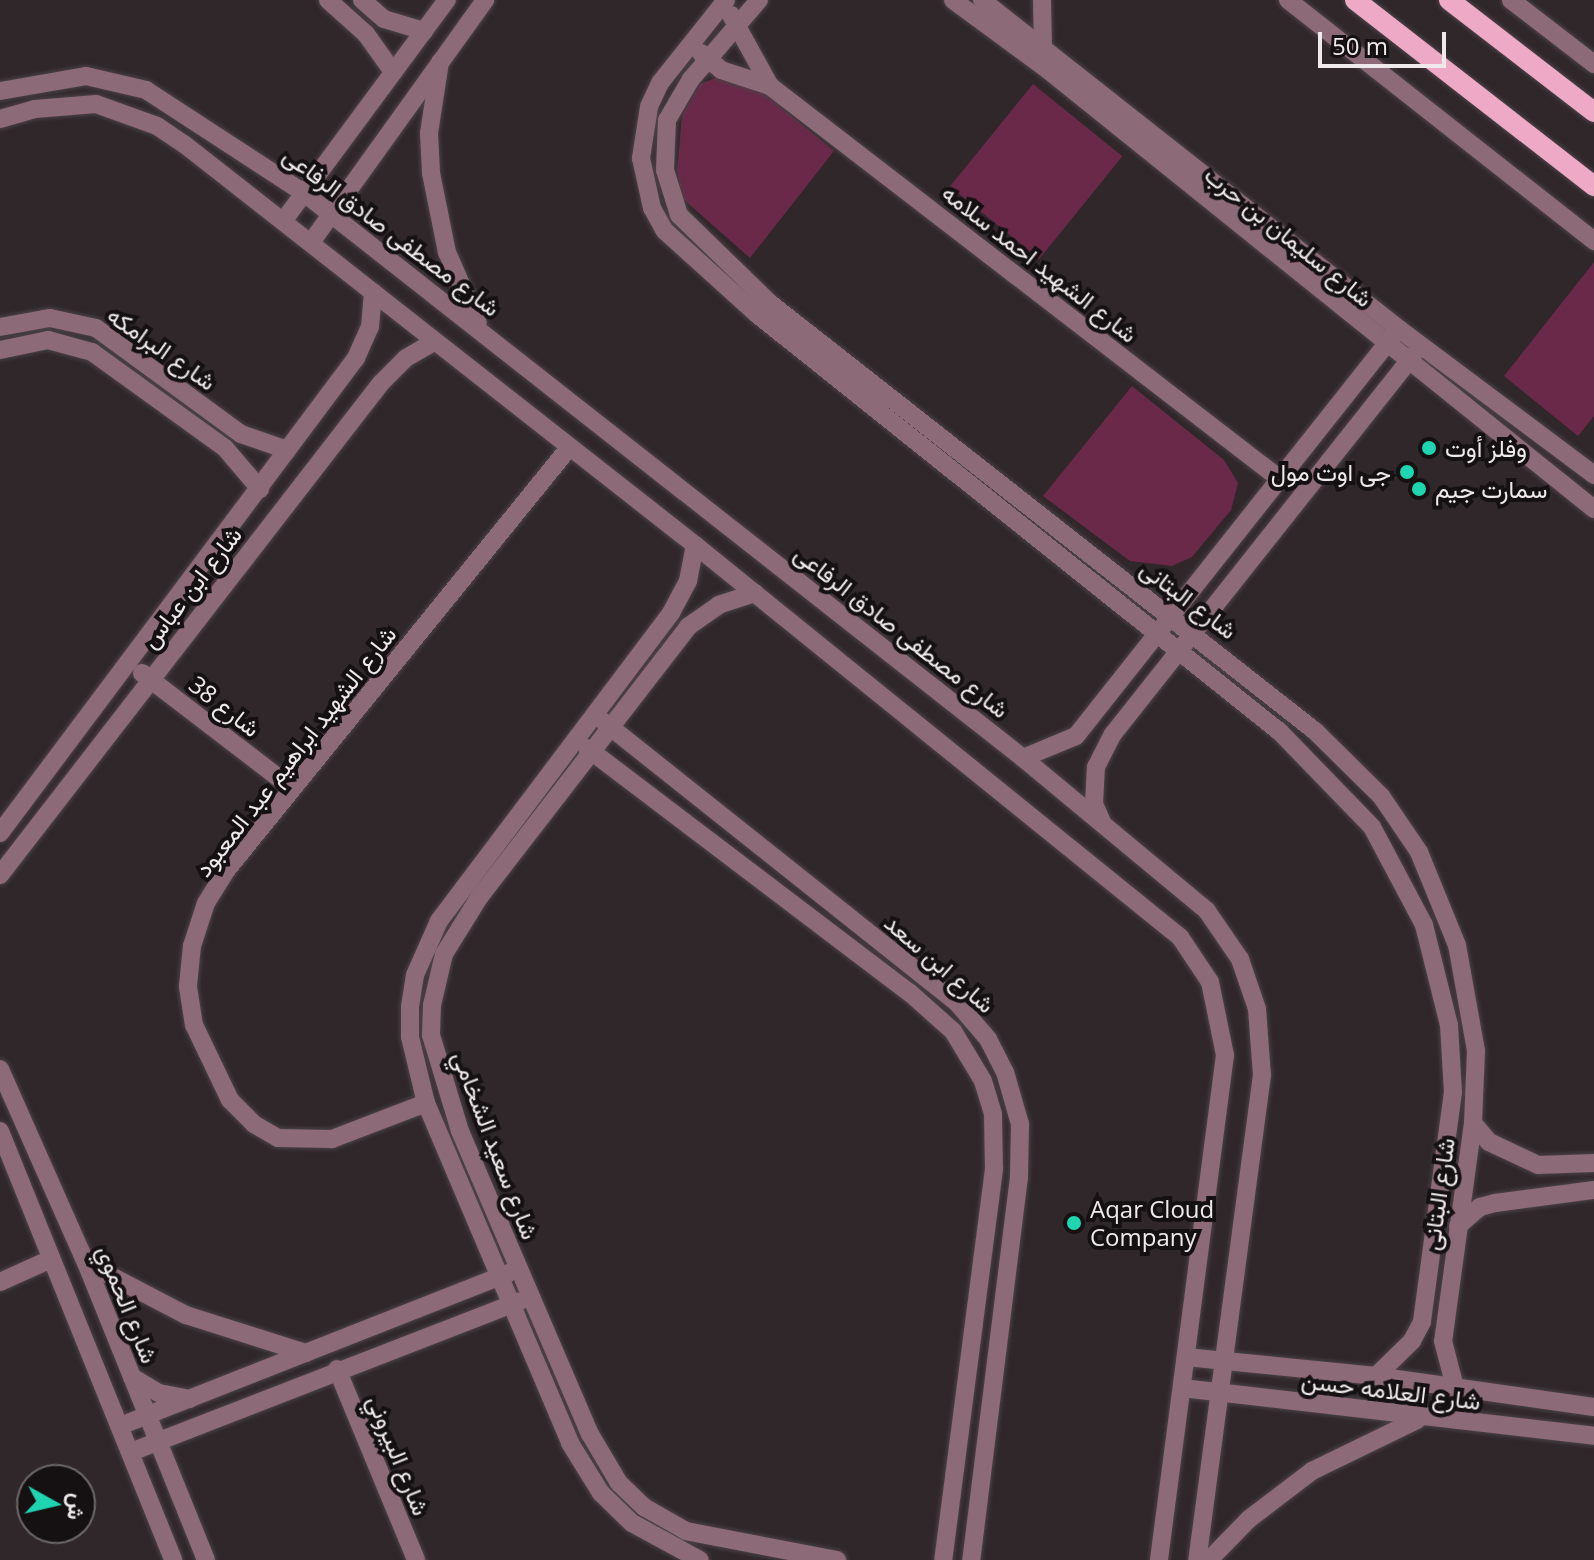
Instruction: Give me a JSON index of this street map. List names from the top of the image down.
{
  "streets": {
    "street": [
      "شارع مصطفى صادق الرفاعى",
      "شارع سليمان بن حرب",
      "شارع الشهيد احمد سلامه",
      "شارع البرامكه",
      "شارع ابن عباس",
      "شارع البتانى",
      "شارع 38",
      "شارع الشهيد ابراهيم عبد المعبود",
      "شارع ابن سعد",
      "شارع سعيد الشخامي",
      "شارع الحموي",
      "شارع العلامه حسن",
      "شارع البيروني"
    ]
  },
  "crossings": [
    ["شارع مصطفى صادق الرفاعى", "شارع العلامه حسن"],
    ["شارع الشهيد احمد سلامه", "شارع البتانى"],
    ["شارع البرامكه", "شارع ابن عباس"],
    ["شارع ابن عباس", "شارع 38"],
    ["شارع البتانى", "شارع العلامه حسن"],
    ["شارع 38", "شارع الشهيد ابراهيم عبد المعبود"],
    ["شارع الشهيد ابراهيم عبد المعبود", "شارع سعيد الشخامي"],
    ["شارع ابن سعد", "شارع سعيد الشخامي"]
  ],
  "places": [
    "وفلز أوت",
    "جى اوت مول",
    "سمارت جيم",
    "Aqar Cloud Company"
  ],
  "scale_bar": "50 m",
  "north": "right"
}
